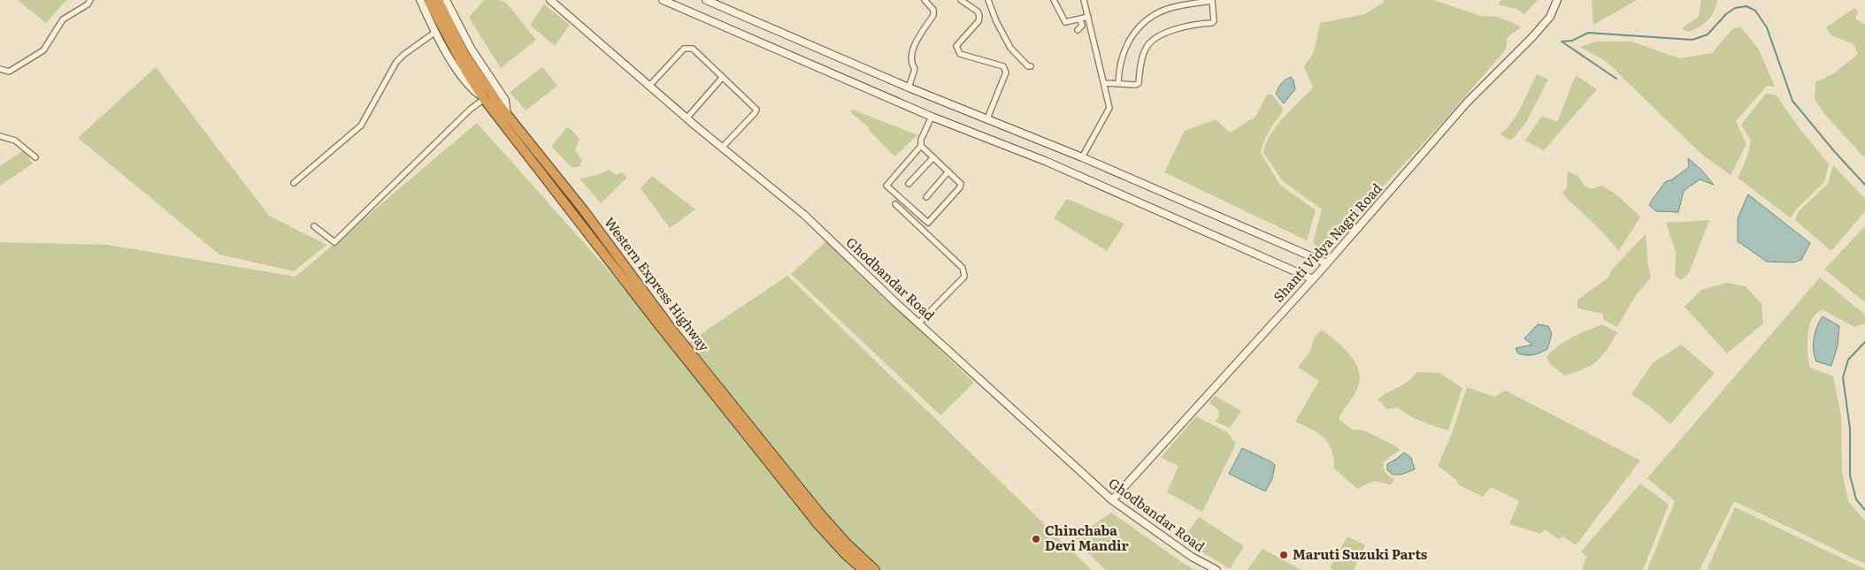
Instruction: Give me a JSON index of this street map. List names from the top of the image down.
{
  "streets": {
    "highway": ["Western Express Highway"],
    "street": ["Shanti Vidya Nagri Road", "Ghodbandar Road"]
  },
  "crossings": [
    ["Shanti Vidya Nagri Road", "Ghodbandar Road"]
  ],
  "places": ["Chinchaba Devi Mandir", "Maruti Suzuki Parts"]
}
